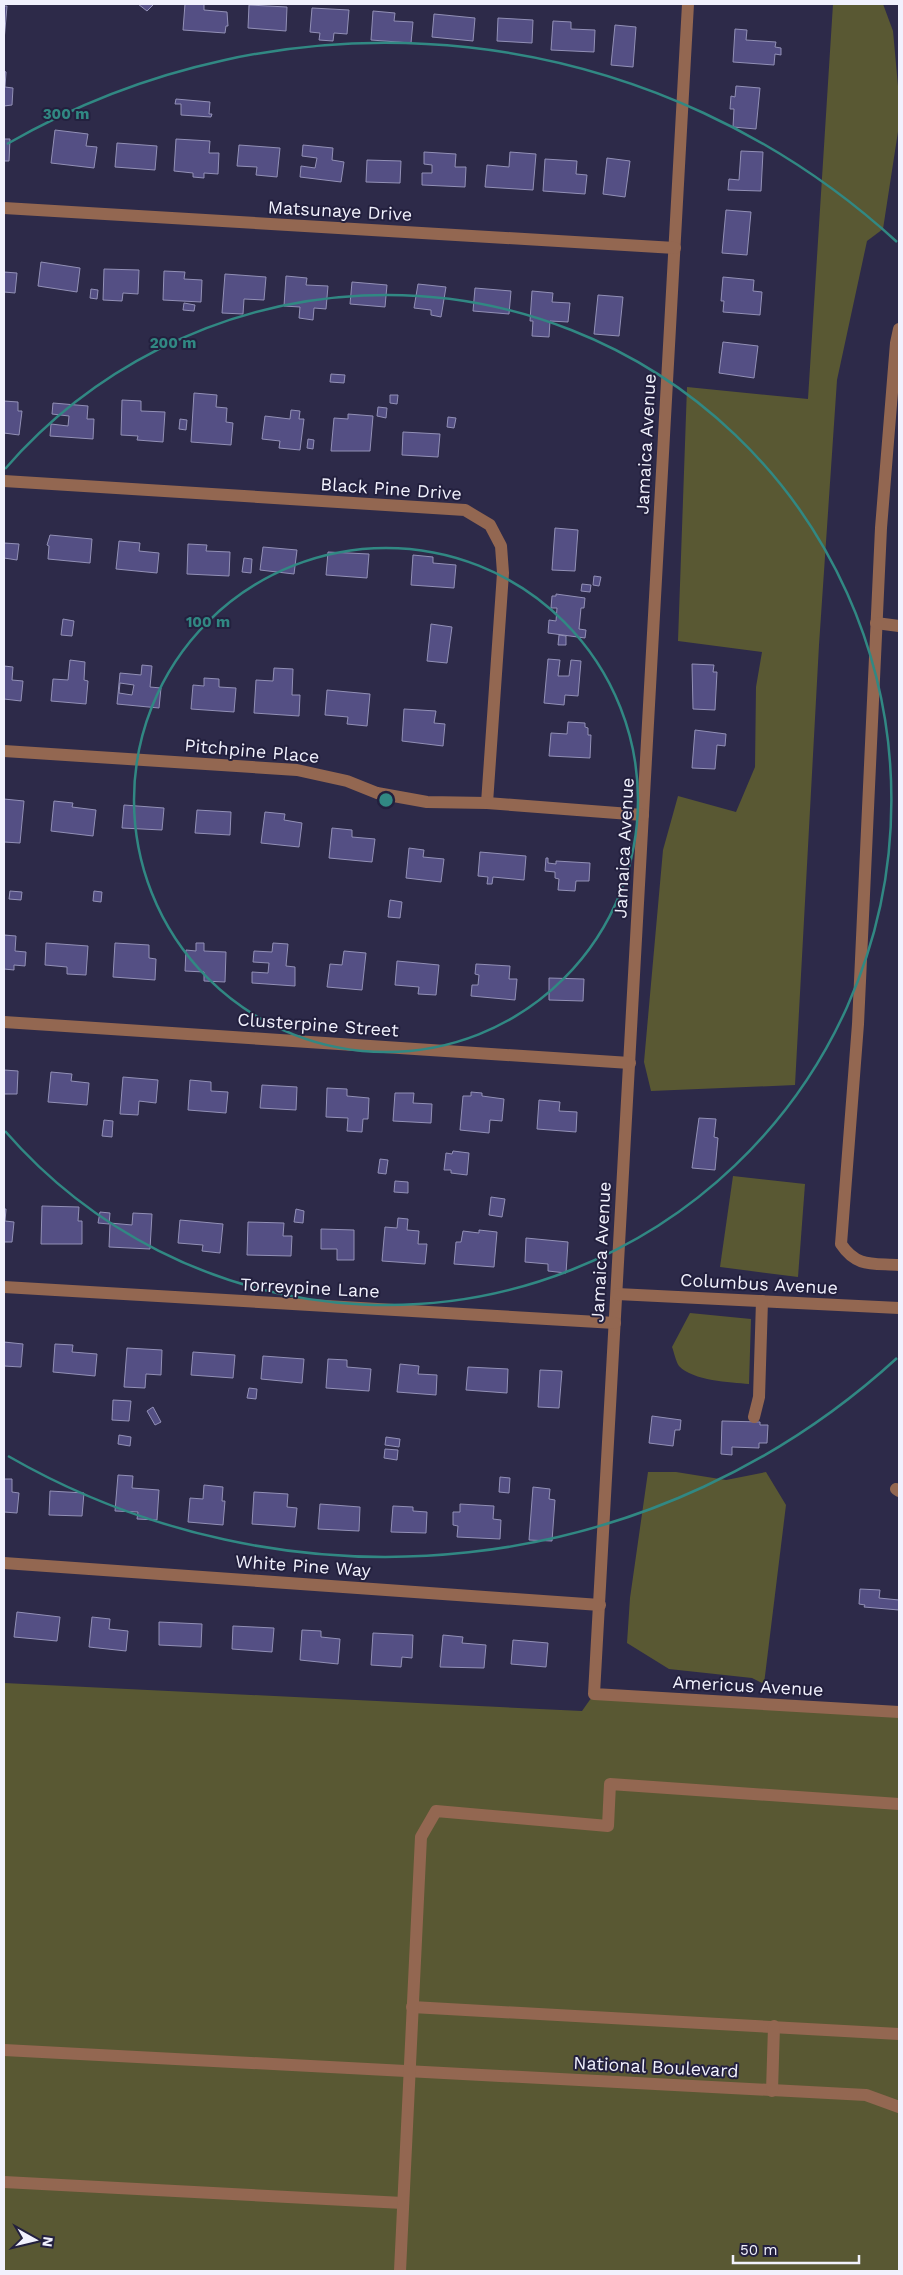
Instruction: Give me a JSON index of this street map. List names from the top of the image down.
{
  "streets": {
    "street": [
      "Matsunaye Drive",
      "Jamaica Avenue",
      "Black Pine Drive",
      "Pitchpine Place",
      "Clusterpine Street",
      "Columbus Avenue",
      "Torreypine Lane",
      "White Pine Way",
      "Americus Avenue",
      "National Boulevard"
    ]
  },
  "crossings": [
    ["Matsunaye Drive", "Jamaica Avenue"],
    ["Jamaica Avenue", "Pitchpine Place"],
    ["Jamaica Avenue", "Clusterpine Street"],
    ["Jamaica Avenue", "Columbus Avenue"],
    ["Jamaica Avenue", "Torreypine Lane"],
    ["Jamaica Avenue", "White Pine Way"],
    ["Jamaica Avenue", "Americus Avenue"],
    ["Black Pine Drive", "Pitchpine Place"]
  ],
  "scale_bar": "50 m",
  "north": "right",
  "rings": ["300 m", "200 m", "100 m"]
}
